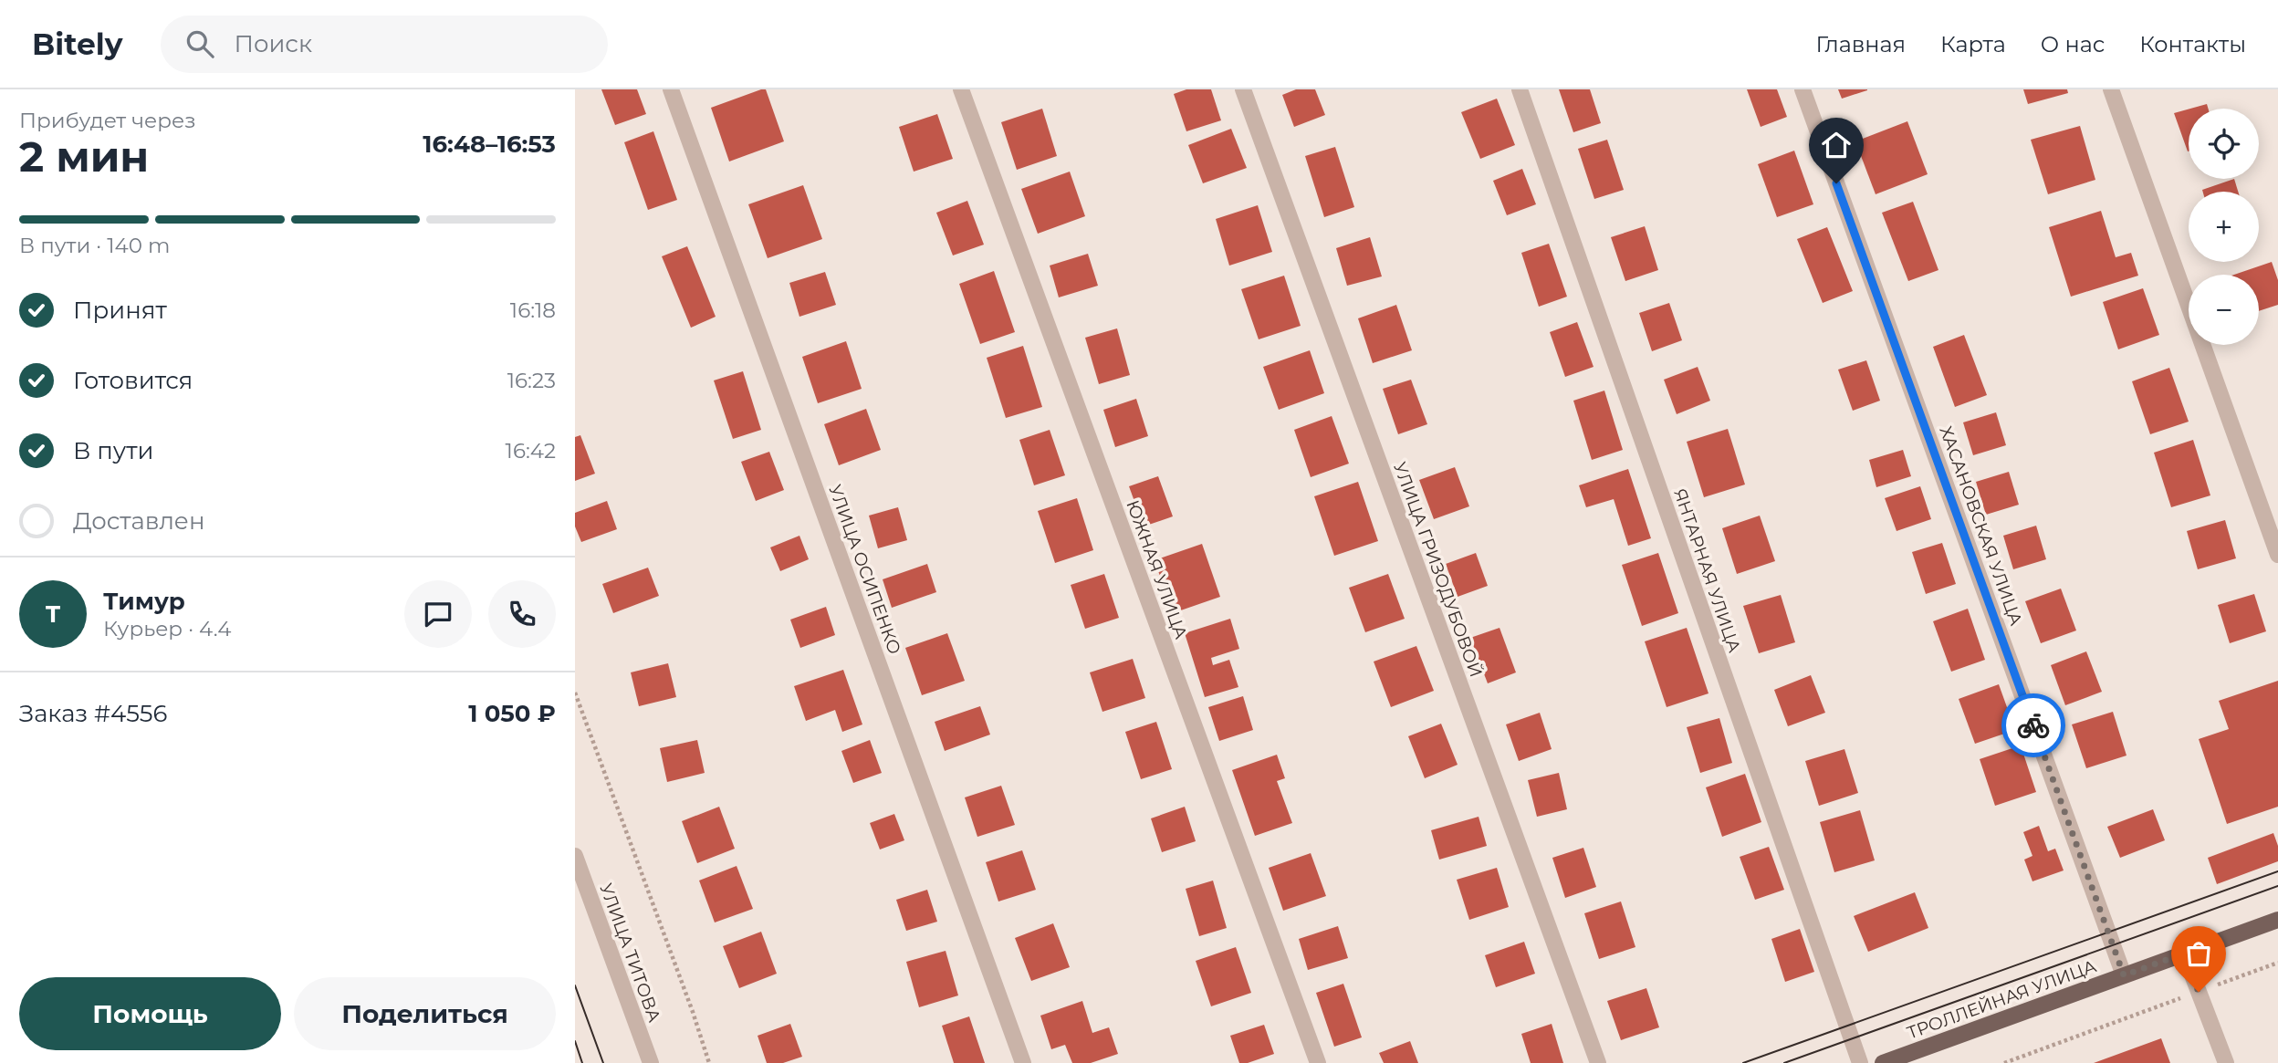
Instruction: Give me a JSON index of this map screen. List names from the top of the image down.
{
  "streets": {
    "main road": ["ТРОЛЛЕЙНАЯ УЛИЦА"],
    "street": [
      "ХАСАНОВСКАЯ УЛИЦА",
      "УЛИЦА ОСИПЕНКО",
      "ЮЖНАЯ УЛИЦА",
      "УЛИЦА ГРИЗОДУБОВОЙ",
      "ЯНТАРНАЯ УЛИЦА",
      "УЛИЦА ТИТОВА"
    ]
  },
  "crossings": [
    ["ХАСАНОВСКАЯ УЛИЦА", "ТРОЛЛЕЙНАЯ УЛИЦА"]
  ],
  "page": {
    "header": "Bitely",
    "search": "Поиск",
    "nav": [
      "Главная",
      "Карта",
      "О нас",
      "Контакты"
    ],
    "heading": ["2 мин", "Прибудет через", "16:48–16:53"],
    "panel": [
      "Тимур",
      "Курьер · 4.4",
      "Заказ #4556",
      "1 050 ₽"
    ],
    "map_buttons": ["+", "−"],
    "bar": "В пути · 140 m",
    "list": [
      ["Принят", "16:18"],
      ["Готовится", "16:23"],
      ["В пути", "16:42"],
      "Доставлен"
    ],
    "round": "Т",
    "buttons": ["Помощь", "Поделиться"]
  }
}
